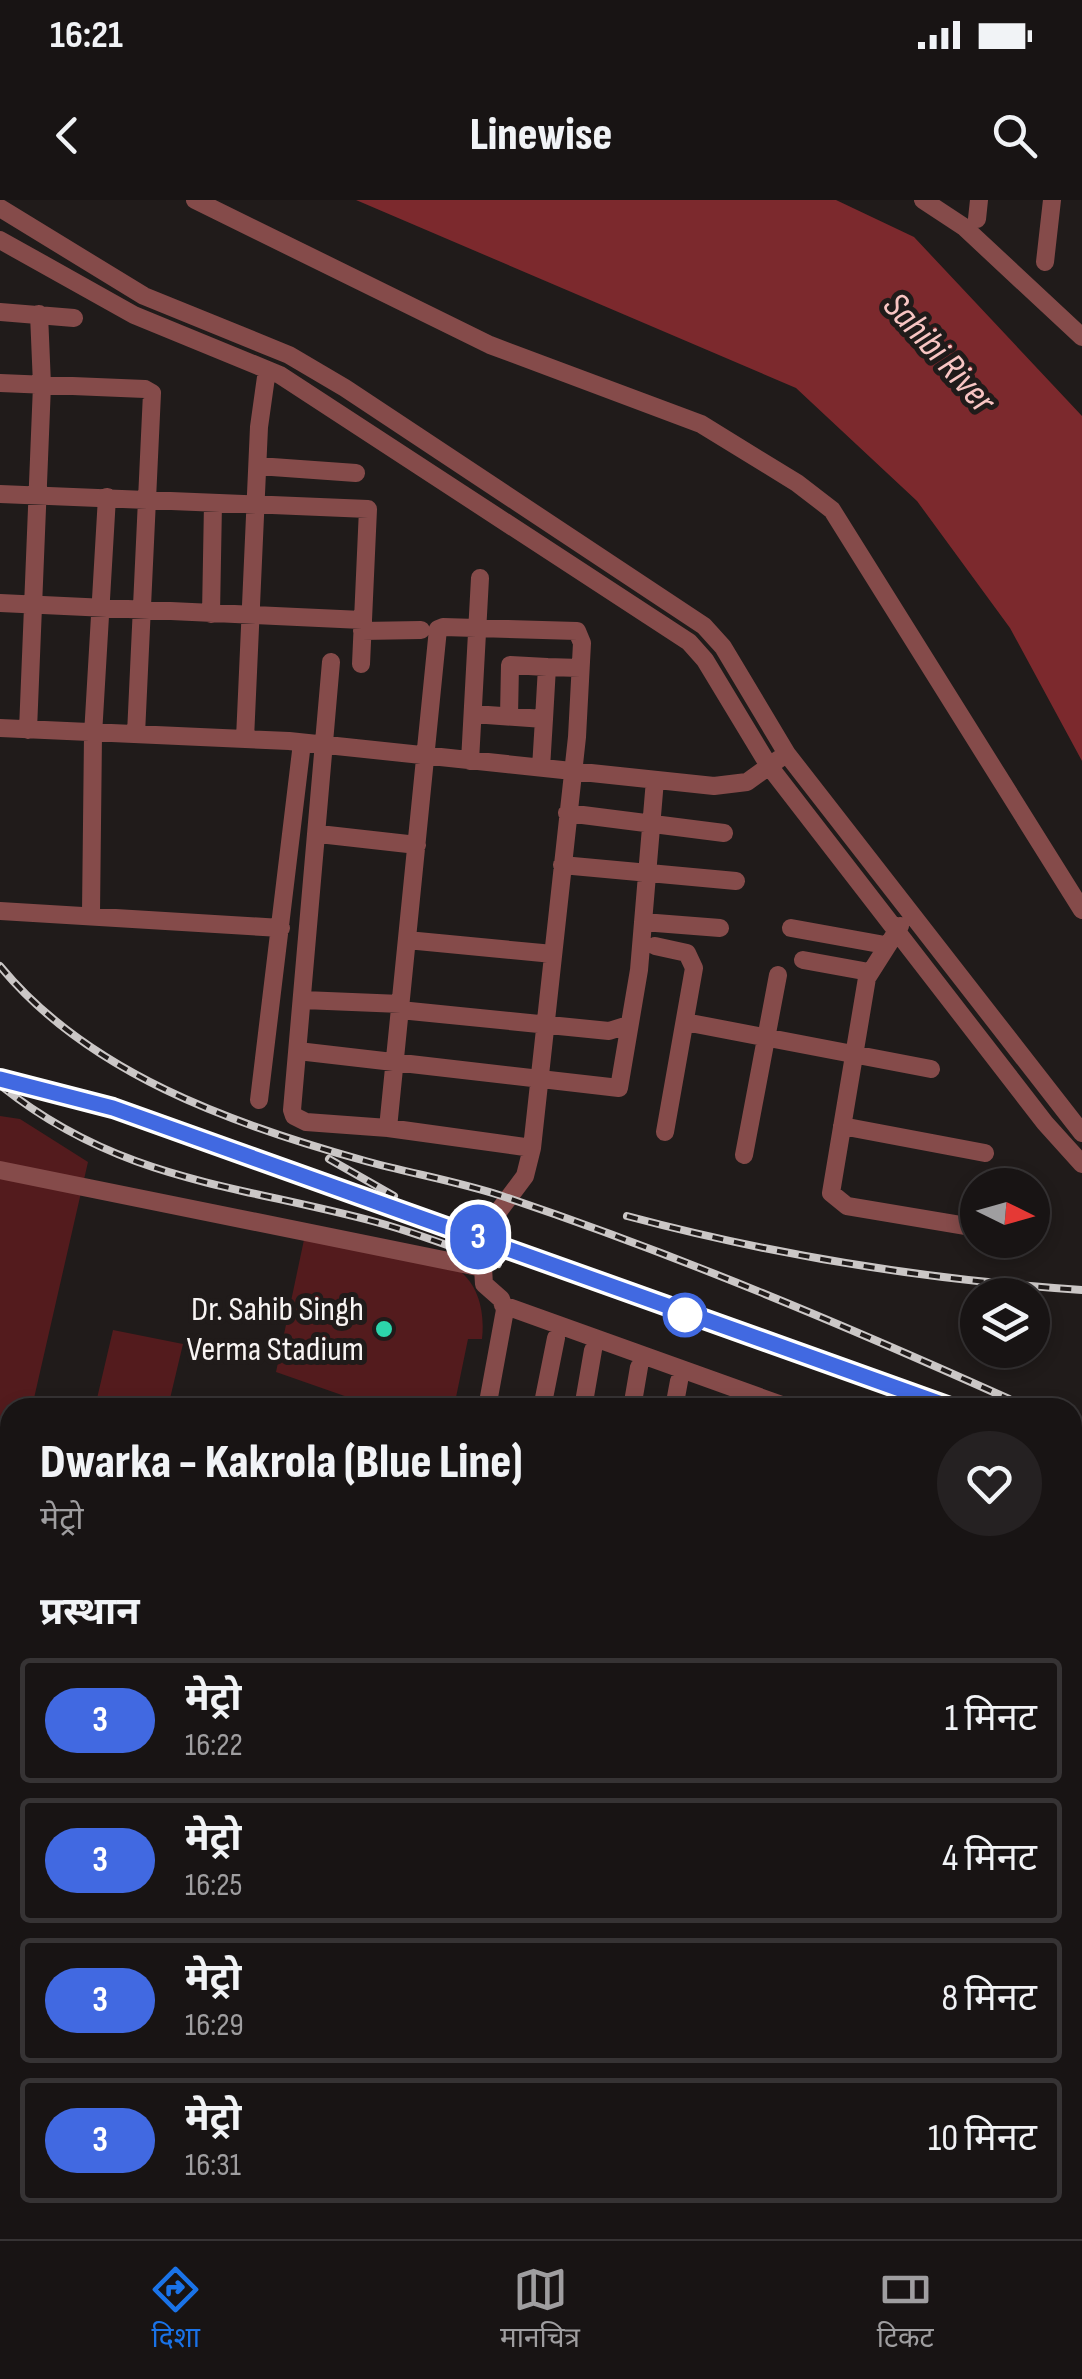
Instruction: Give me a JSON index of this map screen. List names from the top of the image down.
{
  "water": ["Sahibi River"],
  "places": ["Dr. Sahib Singh Verma Stadium"],
  "lines": ["metro line 3"],
  "north": "right",
  "page": {
    "status": "16:21",
    "header": "Linewise",
    "on_map": "3",
    "heading": [
      ["Dwarka - Kakrola (Blue Line)", "मेट्रो"],
      "प्रस्थान"
    ],
    "list": [
      {
        "mark": "3",
        "name": "मेट्रो",
        "note": "16:22",
        "value": "1 मिनट"
      },
      {
        "mark": "3",
        "name": "मेट्रो",
        "note": "16:25",
        "value": "4 मिनट"
      },
      {
        "mark": "3",
        "name": "मेट्रो",
        "note": "16:29",
        "value": "8 मिनट"
      },
      {
        "mark": "3",
        "name": "मेट्रो",
        "note": "16:31",
        "value": "10 मिनट"
      }
    ],
    "tabs": ["दिशा", "मानचित्र", "टिकट"]
  }
}
